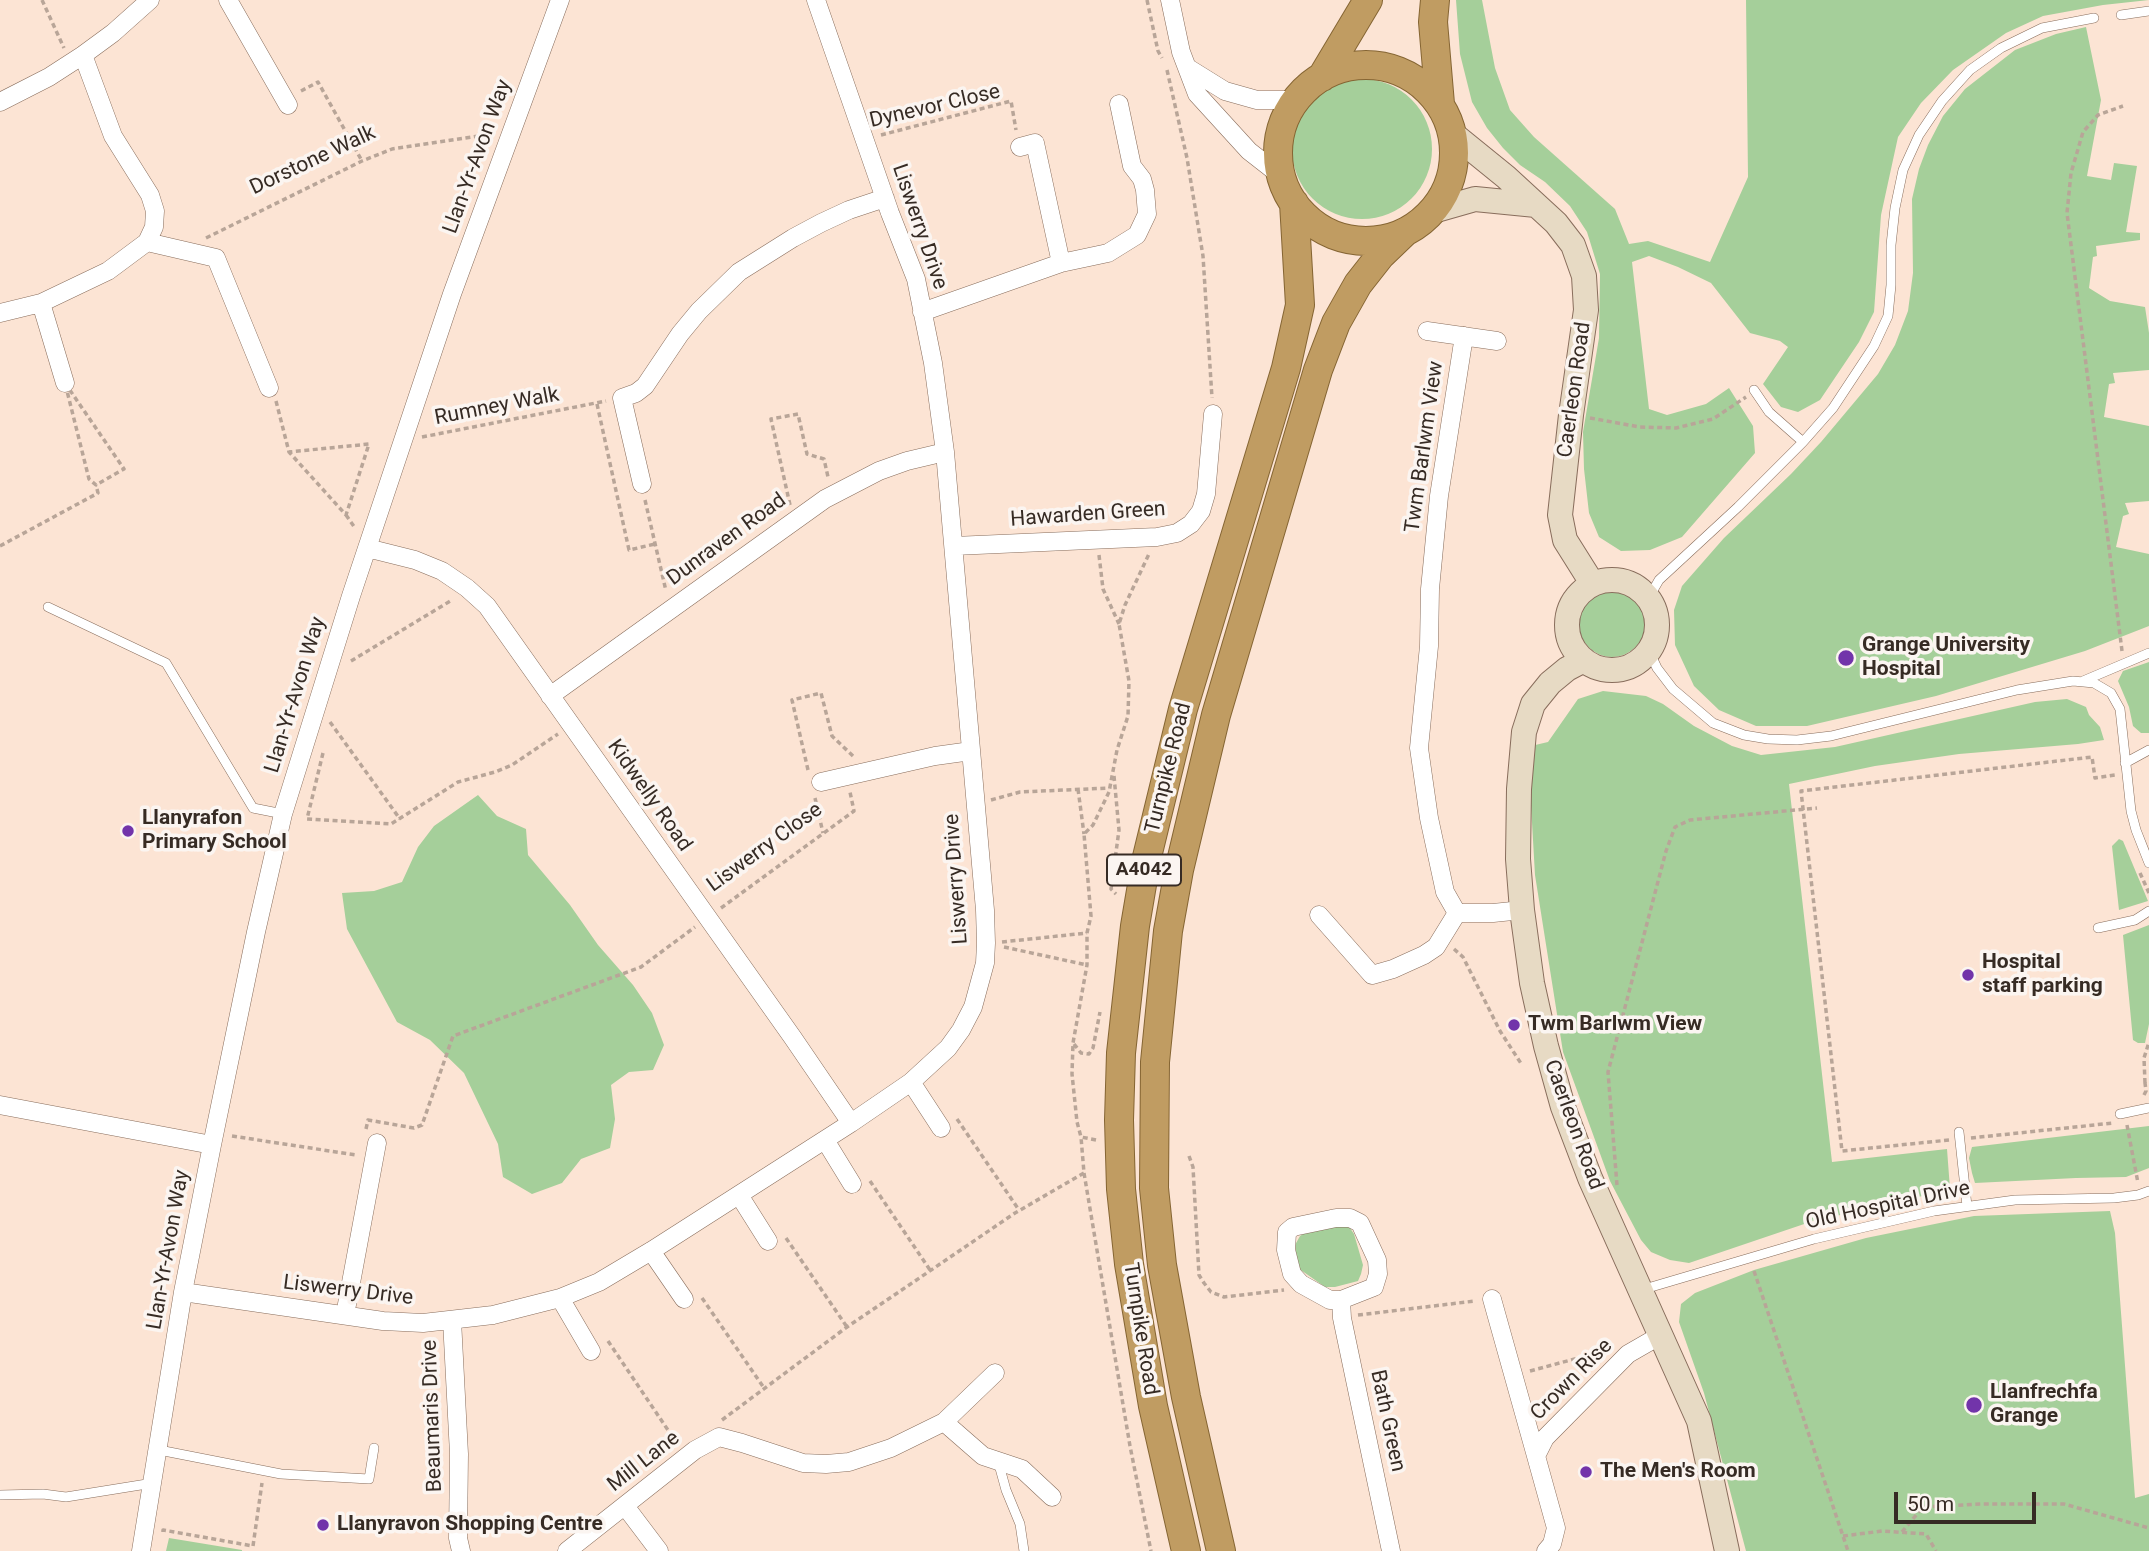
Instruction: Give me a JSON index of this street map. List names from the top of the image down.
{
  "streets": {
    "highway": ["Turnpike Road", "A4042"],
    "main road": ["Caerleon Road"],
    "street": [
      "Llan-Yr-Avon Way",
      "Liswerry Drive",
      "Twm Barlwm View",
      "Hawarden Green",
      "Dunraven Road",
      "Kidwelly Road",
      "Liswerry Close",
      "Crown Rise",
      "Beaumaris Drive",
      "Bath Green",
      "Mill Lane"
    ],
    "lane": ["Old Hospital Drive"],
    "path": ["Dynevor Close", "Dorstone Walk", "Rumney Walk"]
  },
  "crossings": [
    ["Dynevor Close", "Liswerry Drive"],
    ["Llan-Yr-Avon Way", "Dorstone Walk"],
    ["Llan-Yr-Avon Way", "Liswerry Drive"],
    ["Llan-Yr-Avon Way", "Rumney Walk"],
    ["Llan-Yr-Avon Way", "Kidwelly Road"],
    ["Liswerry Drive", "Hawarden Green"],
    ["Liswerry Drive", "Dunraven Road"],
    ["Liswerry Drive", "Kidwelly Road"],
    ["Liswerry Drive", "Liswerry Close"],
    ["Liswerry Drive", "Beaumaris Drive"],
    ["Caerleon Road", "Turnpike Road"],
    ["Caerleon Road", "Old Hospital Drive"],
    ["Caerleon Road", "Crown Rise"],
    ["Dunraven Road", "Kidwelly Road"],
    ["Kidwelly Road", "Liswerry Close"]
  ],
  "places": [
    "Grange University Hospital",
    "Llanyrafon Primary School",
    "Hospital staff parking",
    "Twm Barlwm View",
    "Llanfrechfa Grange",
    "The Men's Room",
    "Llanyravon Shopping Centre"
  ],
  "scale_bar": "50 m"
}
